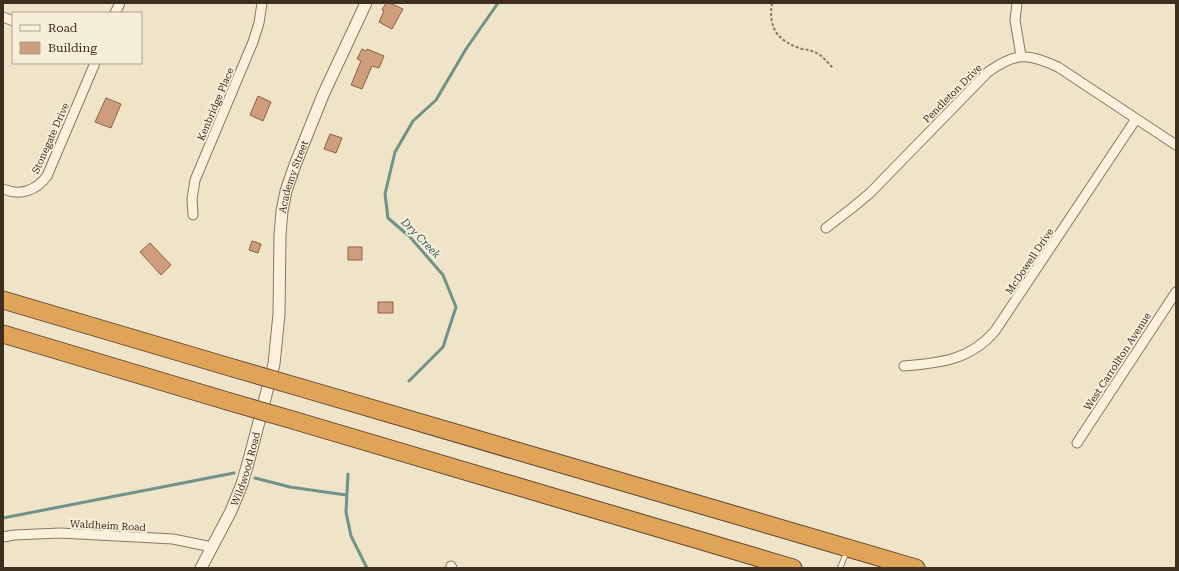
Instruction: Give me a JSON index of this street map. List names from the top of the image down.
{
  "streets": {
    "street": [
      "Pendleton Drive",
      "Kenbridge Place",
      "Stonegate Drive",
      "Academy Street",
      "McDowell Drive",
      "West Carrollton Avenue",
      "Wildwood Road",
      "Waldheim Road"
    ]
  },
  "crossings": [
    ["Pendleton Drive", "McDowell Drive"],
    ["Academy Street", "Wildwood Road"],
    ["Wildwood Road", "Waldheim Road"]
  ],
  "water": ["Dry Creek"],
  "legend": ["Road", "Building"]
}
